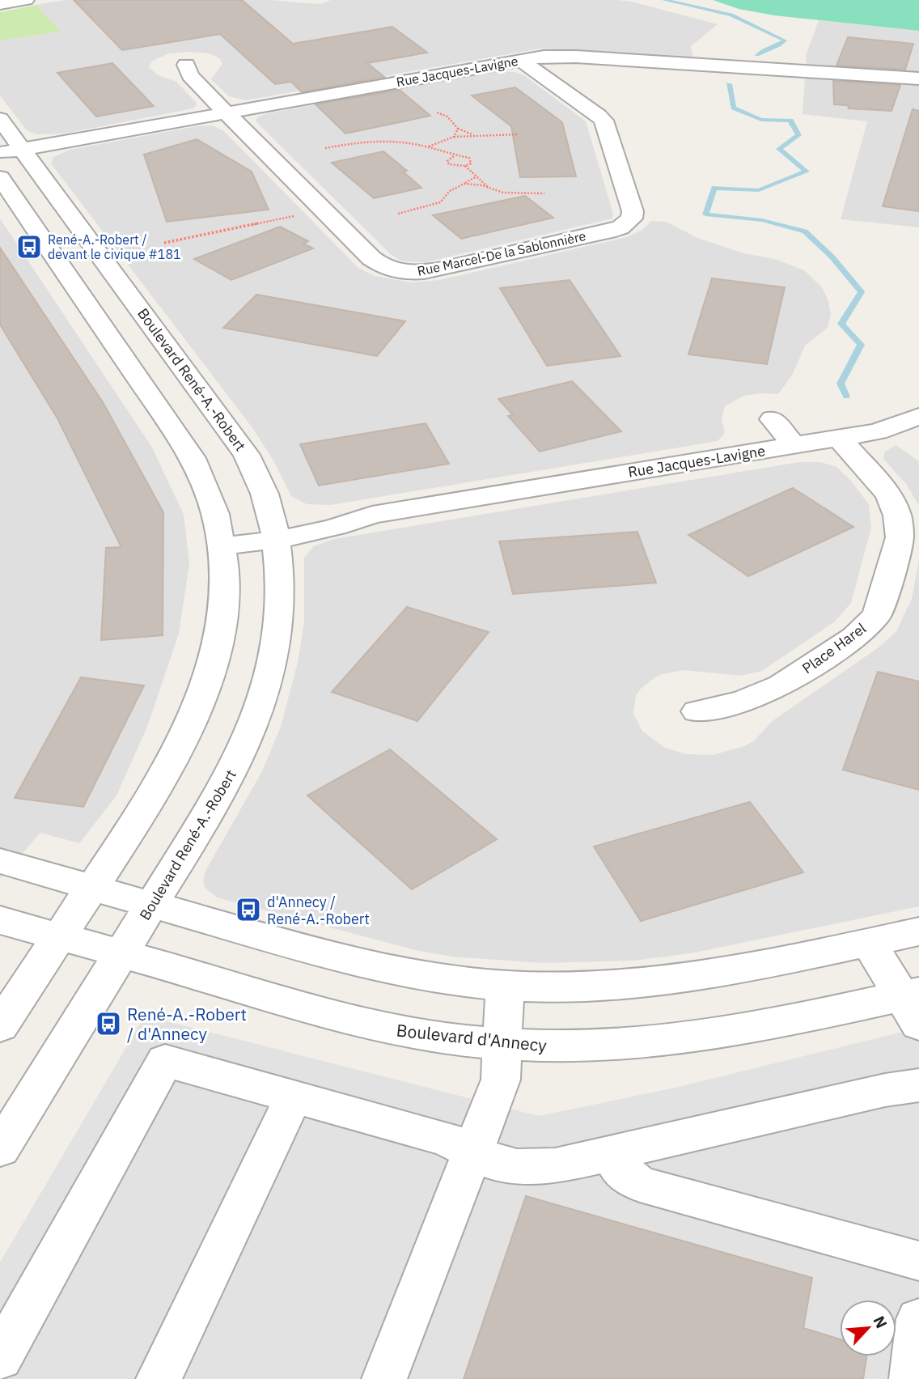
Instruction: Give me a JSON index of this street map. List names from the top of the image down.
{
  "streets": {
    "street": [
      "Rue Jacques-Lavigne",
      "Rue Marcel-De la Sablonnière",
      "Boulevard René-A.-Robert",
      "Place Harel",
      "Boulevard d'Annecy"
    ]
  },
  "crossings": [
    ["Rue Jacques-Lavigne", "Rue Marcel-De la Sablonnière"],
    ["Rue Jacques-Lavigne", "Boulevard René-A.-Robert"],
    ["Rue Jacques-Lavigne", "Place Harel"],
    ["Boulevard René-A.-Robert", "Boulevard d'Annecy"]
  ],
  "places": {
    "bus stop": ["René-A.-Robert / devant le civique #181", "d'Annecy / René-A.-Robert", "René-A.-Robert / d'Annecy"]
  },
  "north": "top right"
}
